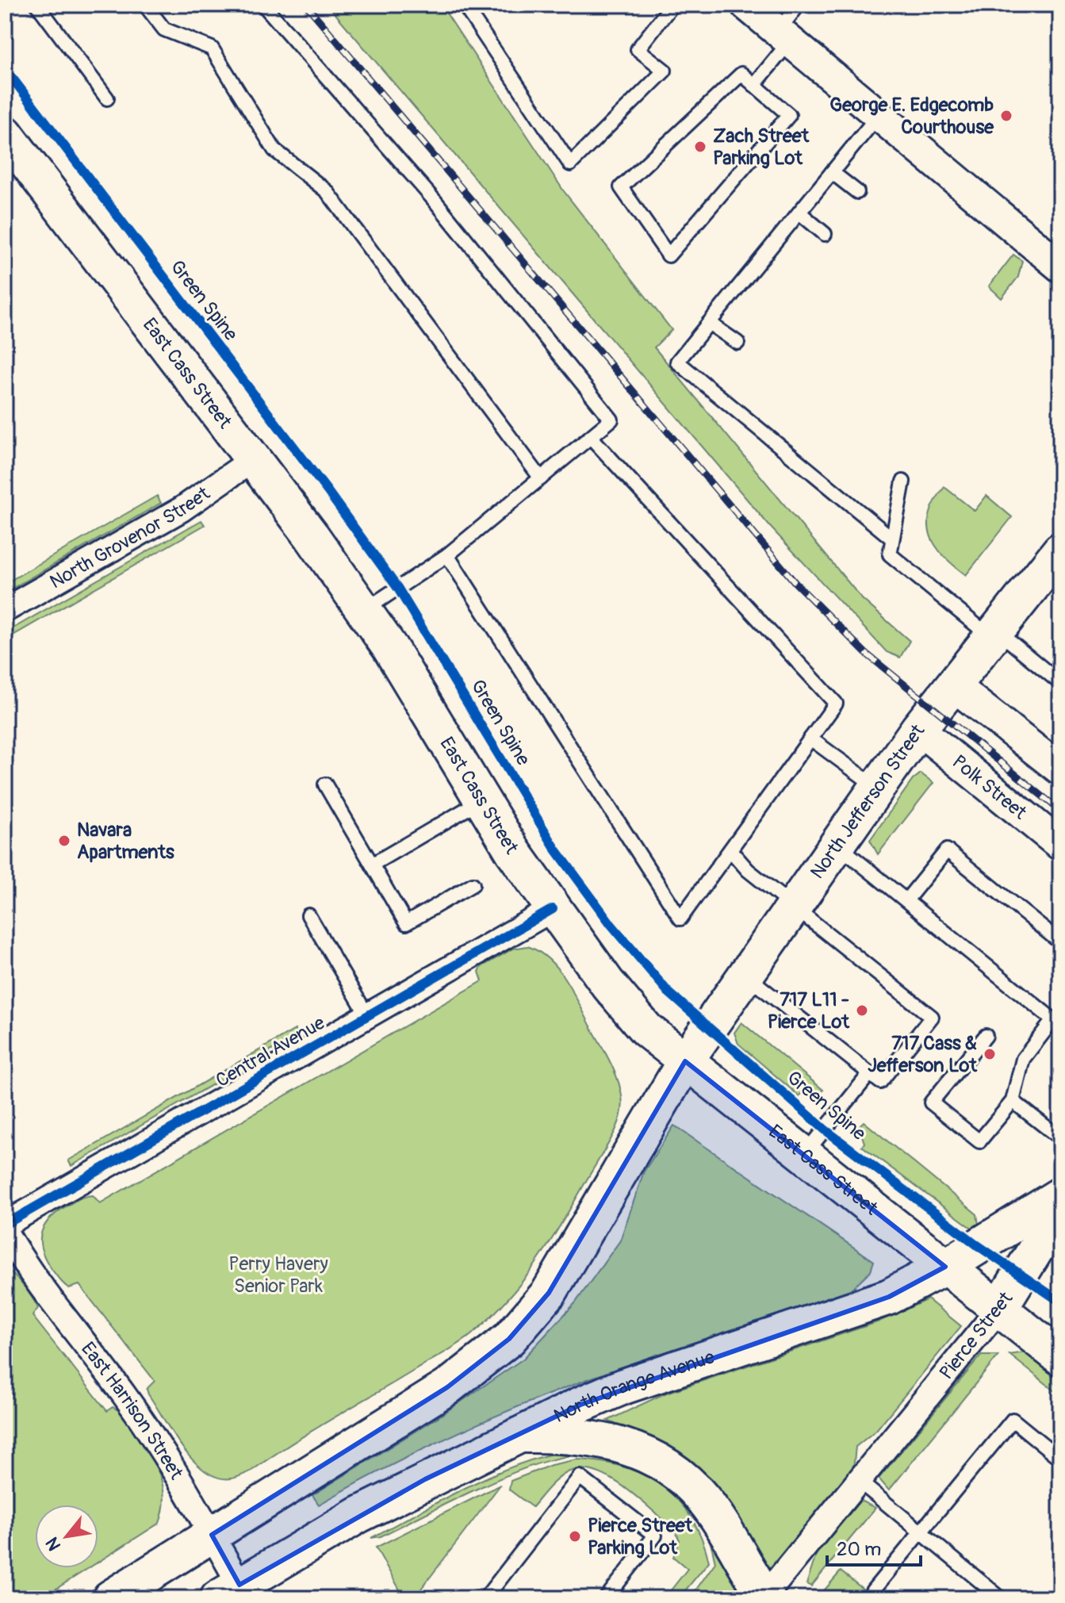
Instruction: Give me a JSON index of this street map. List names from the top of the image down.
{
  "streets": {
    "main road": [
      "East Cass Street",
      "North Jefferson Street",
      "Pierce Street",
      "North Orange Avenue"
    ],
    "street": [
      "North Grovenor Street",
      "Polk Street",
      "Central Avenue",
      "East Harrison Street"
    ],
    "cycle path": ["Green Spine"]
  },
  "crossings": [
    ["East Cass Street", "North Grovenor Street"],
    ["East Cass Street", "North Jefferson Street"],
    ["East Cass Street", "Central Avenue"],
    ["East Cass Street", "Pierce Street"],
    ["East Cass Street", "North Orange Avenue"],
    ["Polk Street", "North Jefferson Street"],
    ["North Orange Avenue", "East Harrison Street"]
  ],
  "parks": ["Perry Havery Senior Park"],
  "places": [
    "George E. Edgecomb Courthouse",
    "Zach Street Parking Lot",
    "Navara Apartments",
    "717 L11 - Pierce Lot",
    "717 Cass & Jefferson Lot",
    "Pierce Street Parking Lot"
  ],
  "scale_bar": "20 m",
  "north": "bottom left"
}
